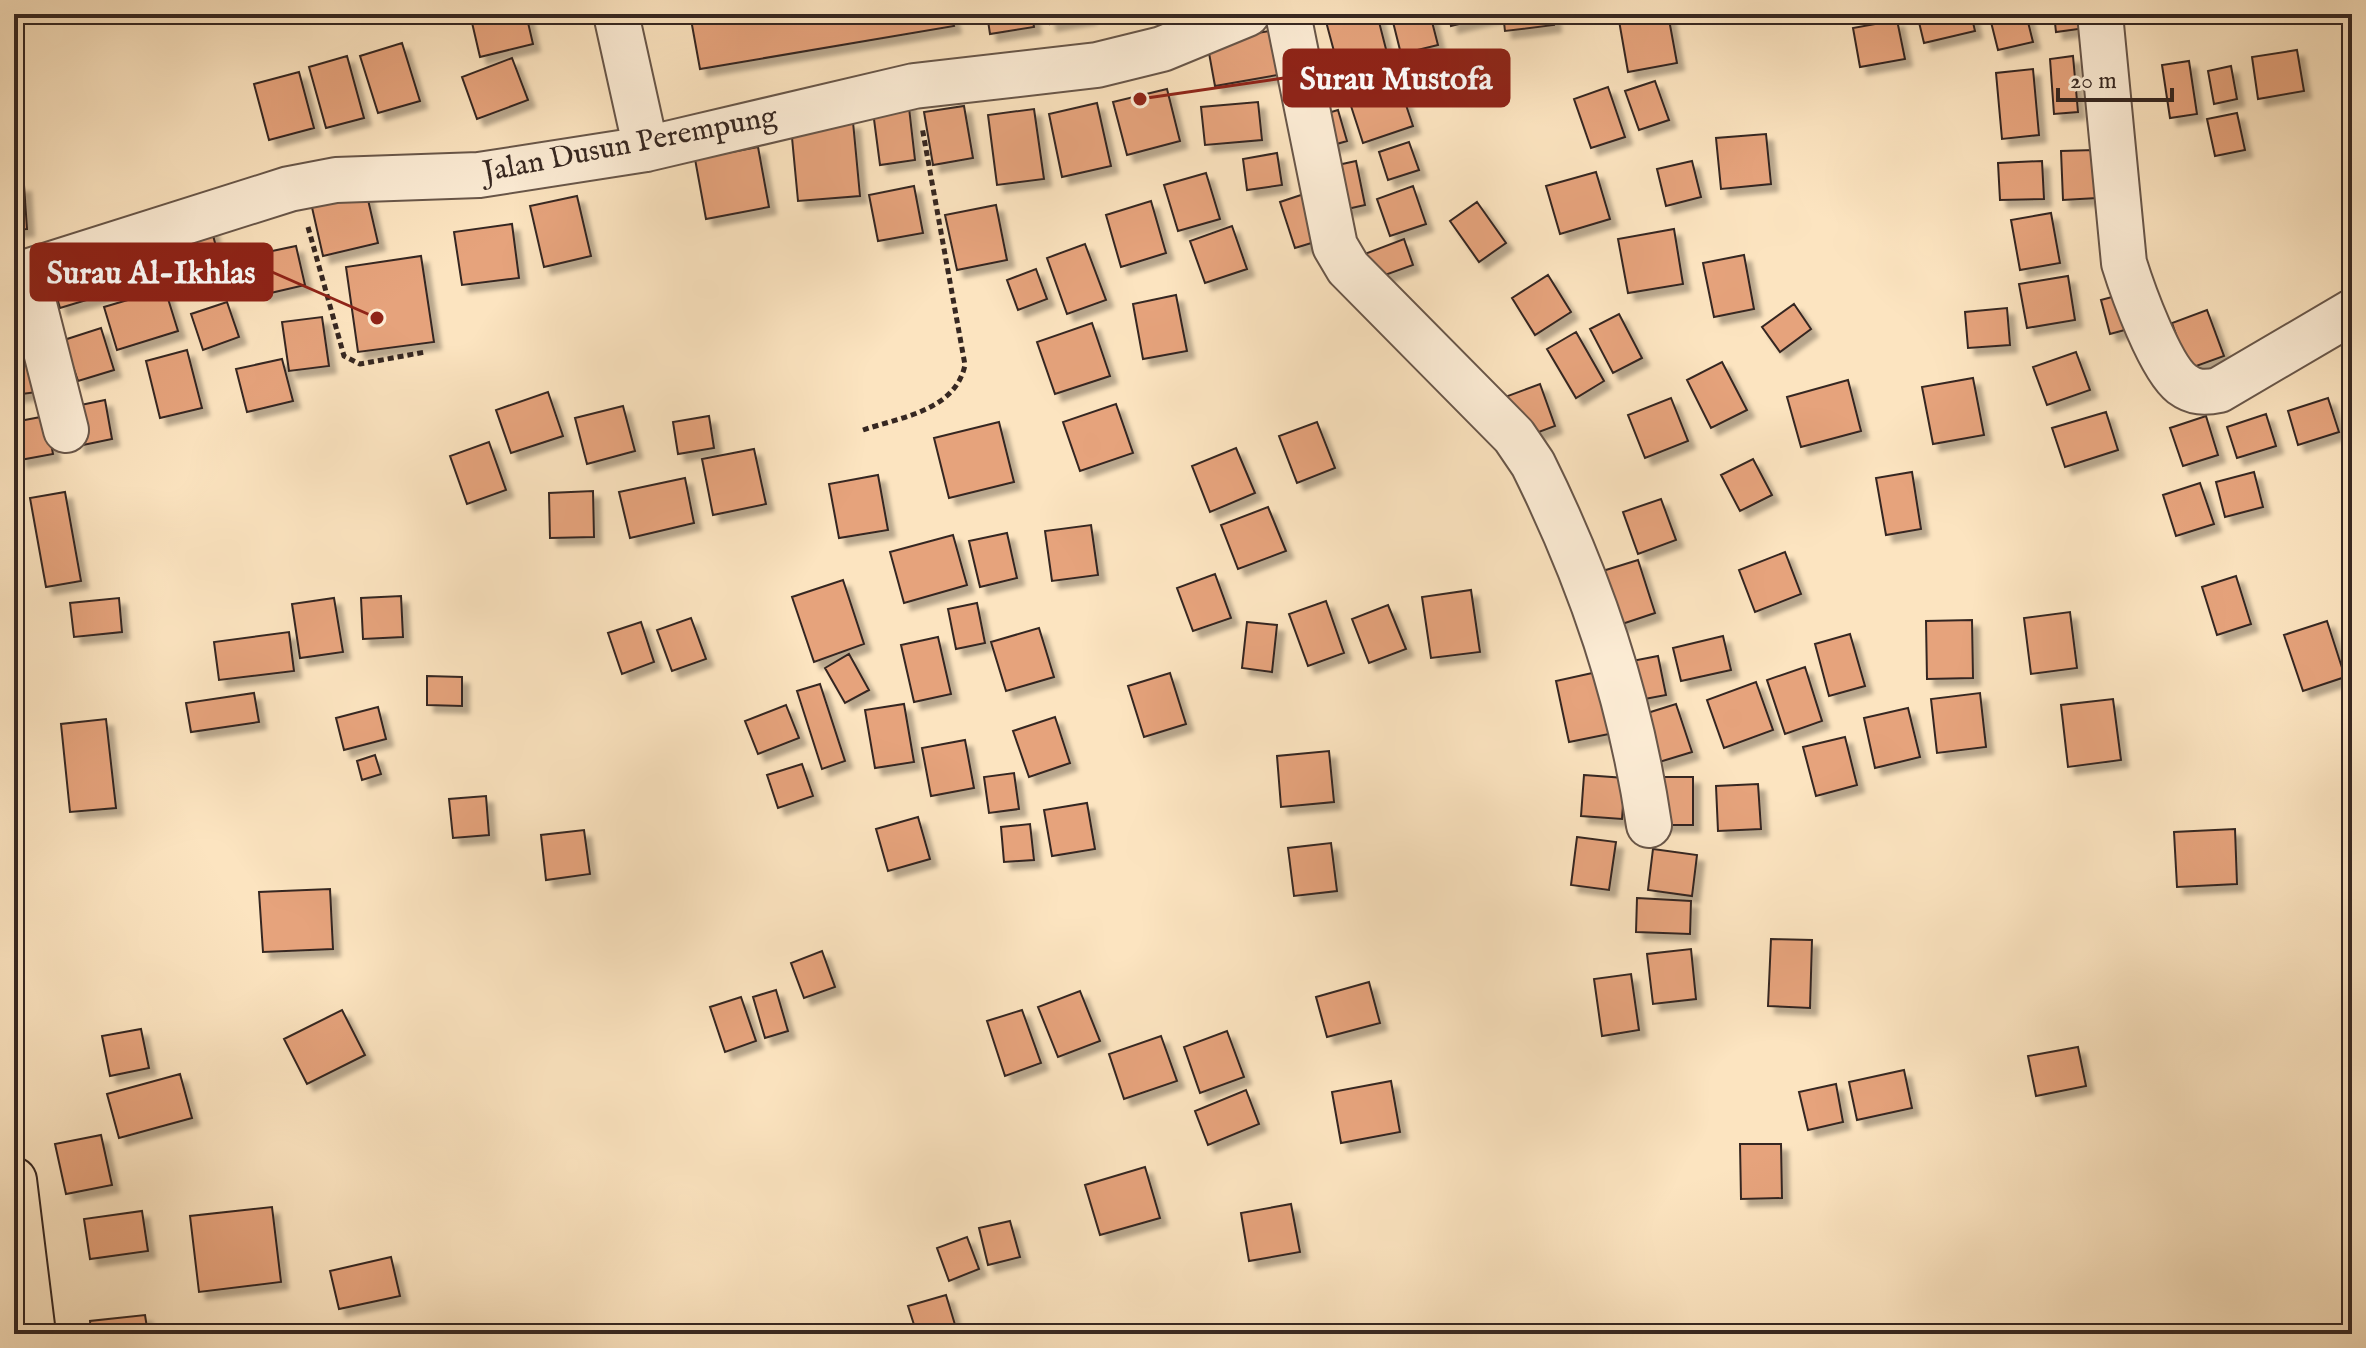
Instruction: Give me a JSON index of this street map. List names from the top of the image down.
{
  "streets": {
    "street": ["Jalan Dusun Perempung"]
  },
  "places": ["Surau Mustofa", "Surau Al-Ikhlas"],
  "scale_bar": "20 m"
}
